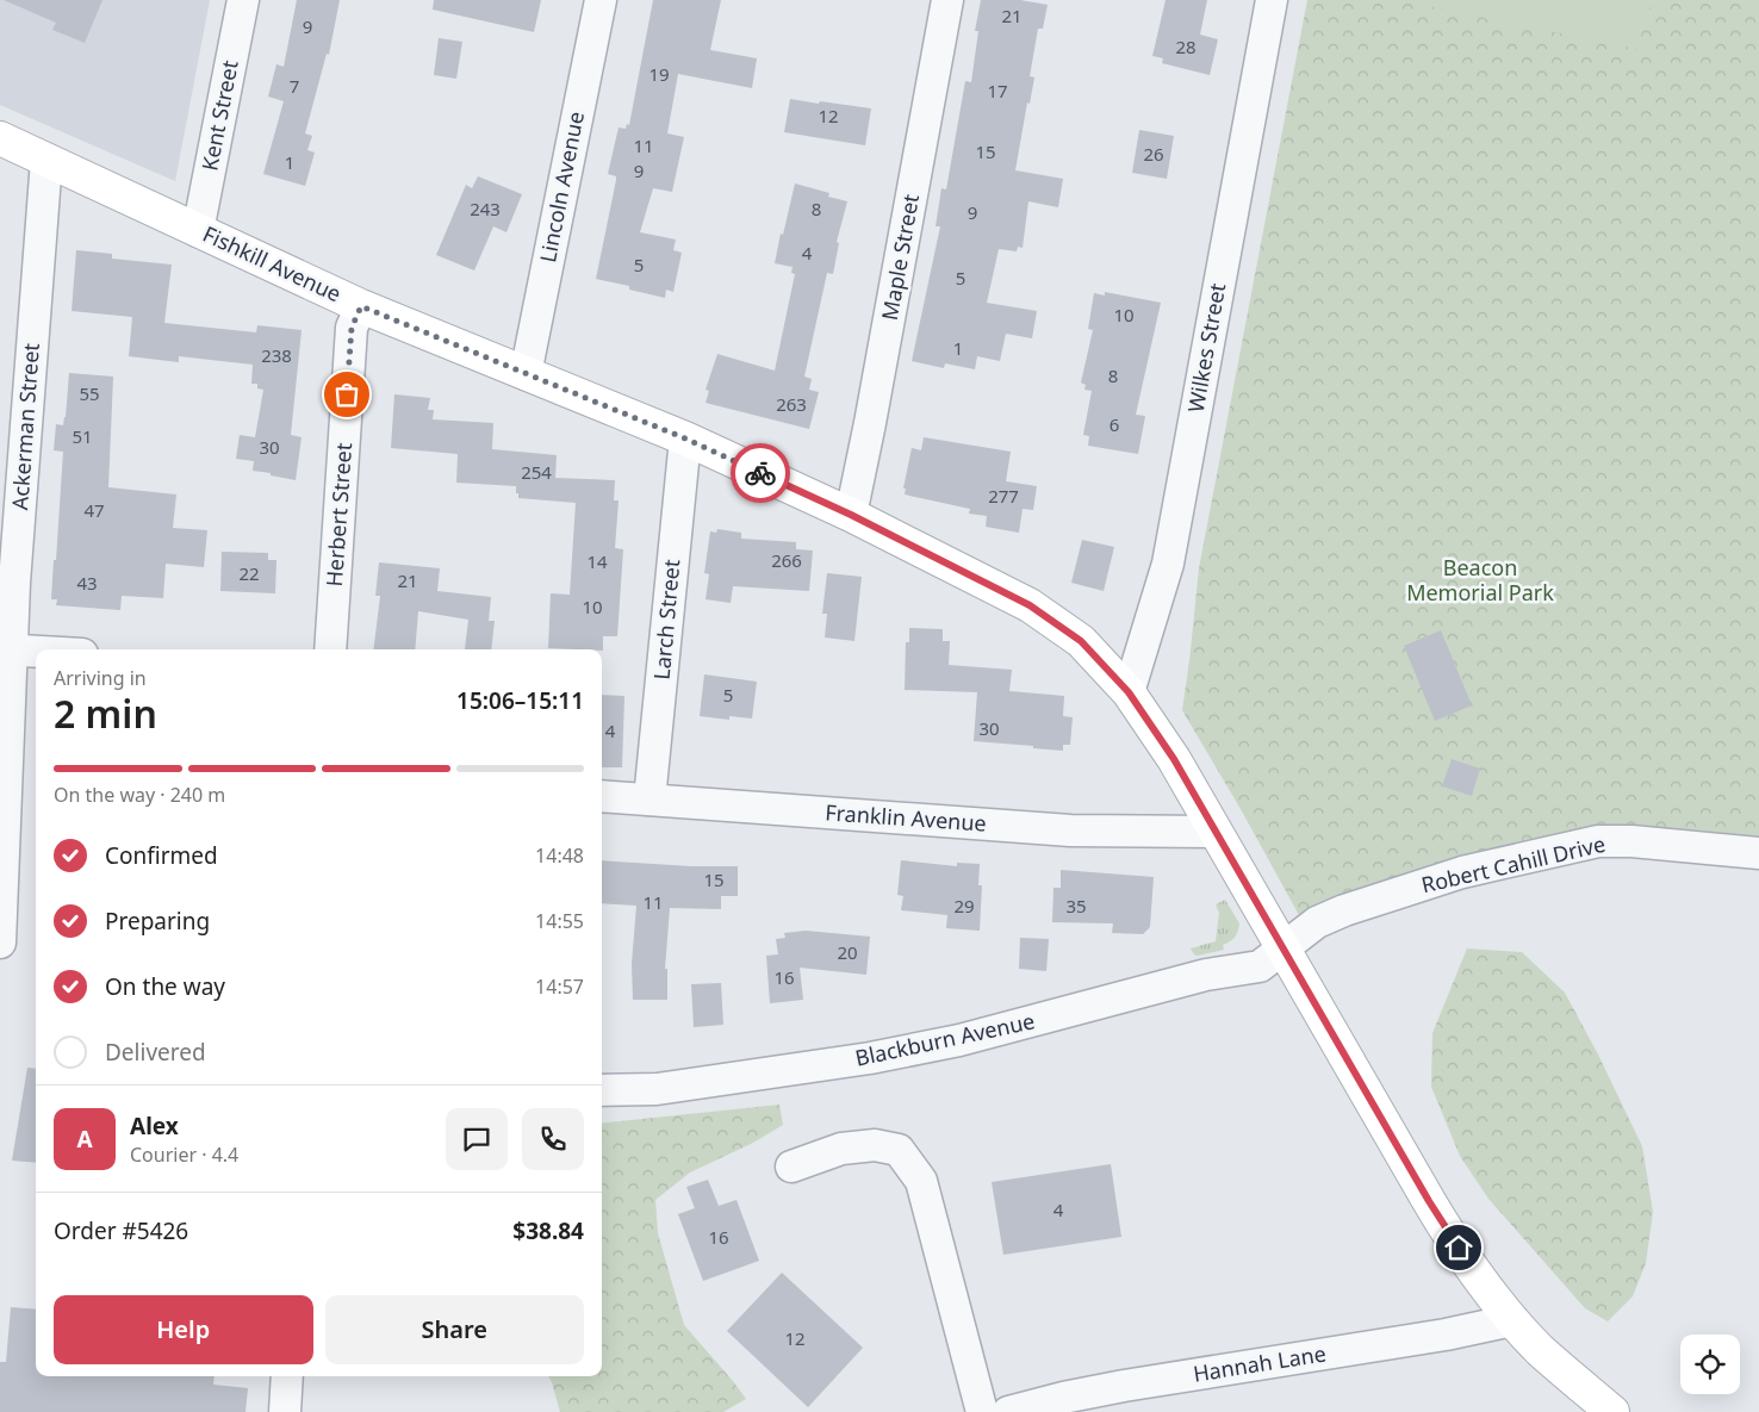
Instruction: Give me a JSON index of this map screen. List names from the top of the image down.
{
  "streets": {
    "main road": ["Fishkill Avenue"],
    "street": [
      "Kent Street",
      "Lincoln Avenue",
      "Maple Street",
      "Wilkes Street",
      "Ackerman Street",
      "Herbert Street",
      "Larch Street",
      "Franklin Avenue",
      "Robert Cahill Drive",
      "Blackburn Avenue",
      "Hannah Lane"
    ]
  },
  "crossings": [
    ["Kent Street", "Fishkill Avenue"],
    ["Lincoln Avenue", "Fishkill Avenue"],
    ["Maple Street", "Fishkill Avenue"],
    ["Fishkill Avenue", "Wilkes Street"],
    ["Fishkill Avenue", "Ackerman Street"],
    ["Fishkill Avenue", "Herbert Street"],
    ["Fishkill Avenue", "Larch Street"],
    ["Fishkill Avenue", "Franklin Avenue"],
    ["Fishkill Avenue", "Robert Cahill Drive"],
    ["Fishkill Avenue", "Blackburn Avenue"],
    ["Fishkill Avenue", "Hannah Lane"],
    ["Larch Street", "Franklin Avenue"],
    ["Robert Cahill Drive", "Blackburn Avenue"]
  ],
  "parks": ["Beacon Memorial Park"],
  "house_numbers": [
    "21",
    "9",
    "28",
    "19",
    "7",
    "17",
    "12",
    "11",
    "15",
    "26",
    "1",
    "9",
    "243",
    "8",
    "9",
    "4",
    "5",
    "5",
    "10",
    "1",
    "238",
    "8",
    "55",
    "263",
    "6",
    "51",
    "30",
    "254",
    "277",
    "47",
    "266",
    "14",
    "22",
    "21",
    "43",
    "10",
    "5",
    "30",
    "4",
    "15",
    "11",
    "29",
    "35",
    "20",
    "16",
    "4",
    "16",
    "12"
  ],
  "page": {
    "heading": ["2 min", "Arriving in", "15:06–15:11"],
    "panel": [
      "Alex",
      "Courier · 4.4",
      "Order #5426",
      "$38.84"
    ],
    "bar": "On the way · 240 m",
    "list": [
      ["Confirmed", "14:48"],
      ["Preparing", "14:55"],
      ["On the way", "14:57"],
      "Delivered"
    ],
    "round": "A",
    "buttons": ["Help", "Share"]
  }
}
